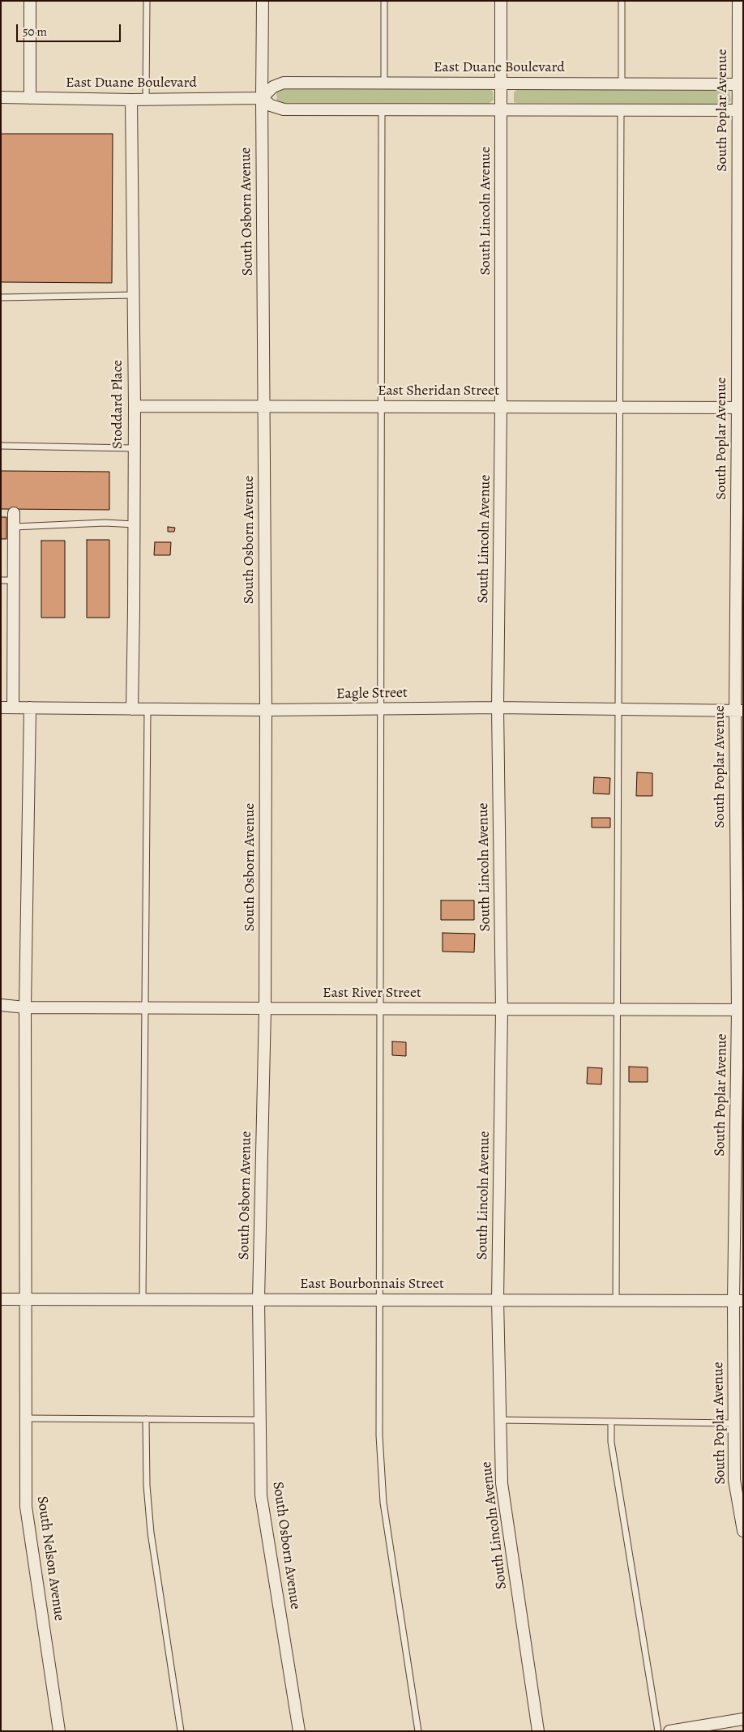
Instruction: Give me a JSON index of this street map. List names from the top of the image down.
{
  "streets": {
    "street": [
      "East Duane Boulevard",
      "South Poplar Avenue",
      "South Lincoln Avenue",
      "South Osborn Avenue",
      "East Sheridan Street",
      "Stoddard Place",
      "Eagle Street",
      "East River Street",
      "East Bourbonnais Street",
      "South Nelson Avenue"
    ]
  },
  "crossings": [
    ["East Duane Boulevard", "South Poplar Avenue"],
    ["East Duane Boulevard", "South Lincoln Avenue"],
    ["East Duane Boulevard", "South Osborn Avenue"],
    ["East Duane Boulevard", "Stoddard Place"],
    ["South Poplar Avenue", "East Sheridan Street"],
    ["South Poplar Avenue", "Eagle Street"],
    ["South Poplar Avenue", "East River Street"],
    ["South Poplar Avenue", "East Bourbonnais Street"],
    ["South Lincoln Avenue", "East Sheridan Street"],
    ["South Lincoln Avenue", "Eagle Street"],
    ["South Lincoln Avenue", "East River Street"],
    ["South Lincoln Avenue", "East Bourbonnais Street"],
    ["South Osborn Avenue", "East Sheridan Street"],
    ["South Osborn Avenue", "Eagle Street"],
    ["South Osborn Avenue", "East River Street"],
    ["South Osborn Avenue", "East Bourbonnais Street"],
    ["East Sheridan Street", "Stoddard Place"],
    ["Stoddard Place", "Eagle Street"],
    ["Eagle Street", "South Nelson Avenue"],
    ["East River Street", "South Nelson Avenue"],
    ["East Bourbonnais Street", "South Nelson Avenue"]
  ],
  "scale_bar": "50 m"
}
